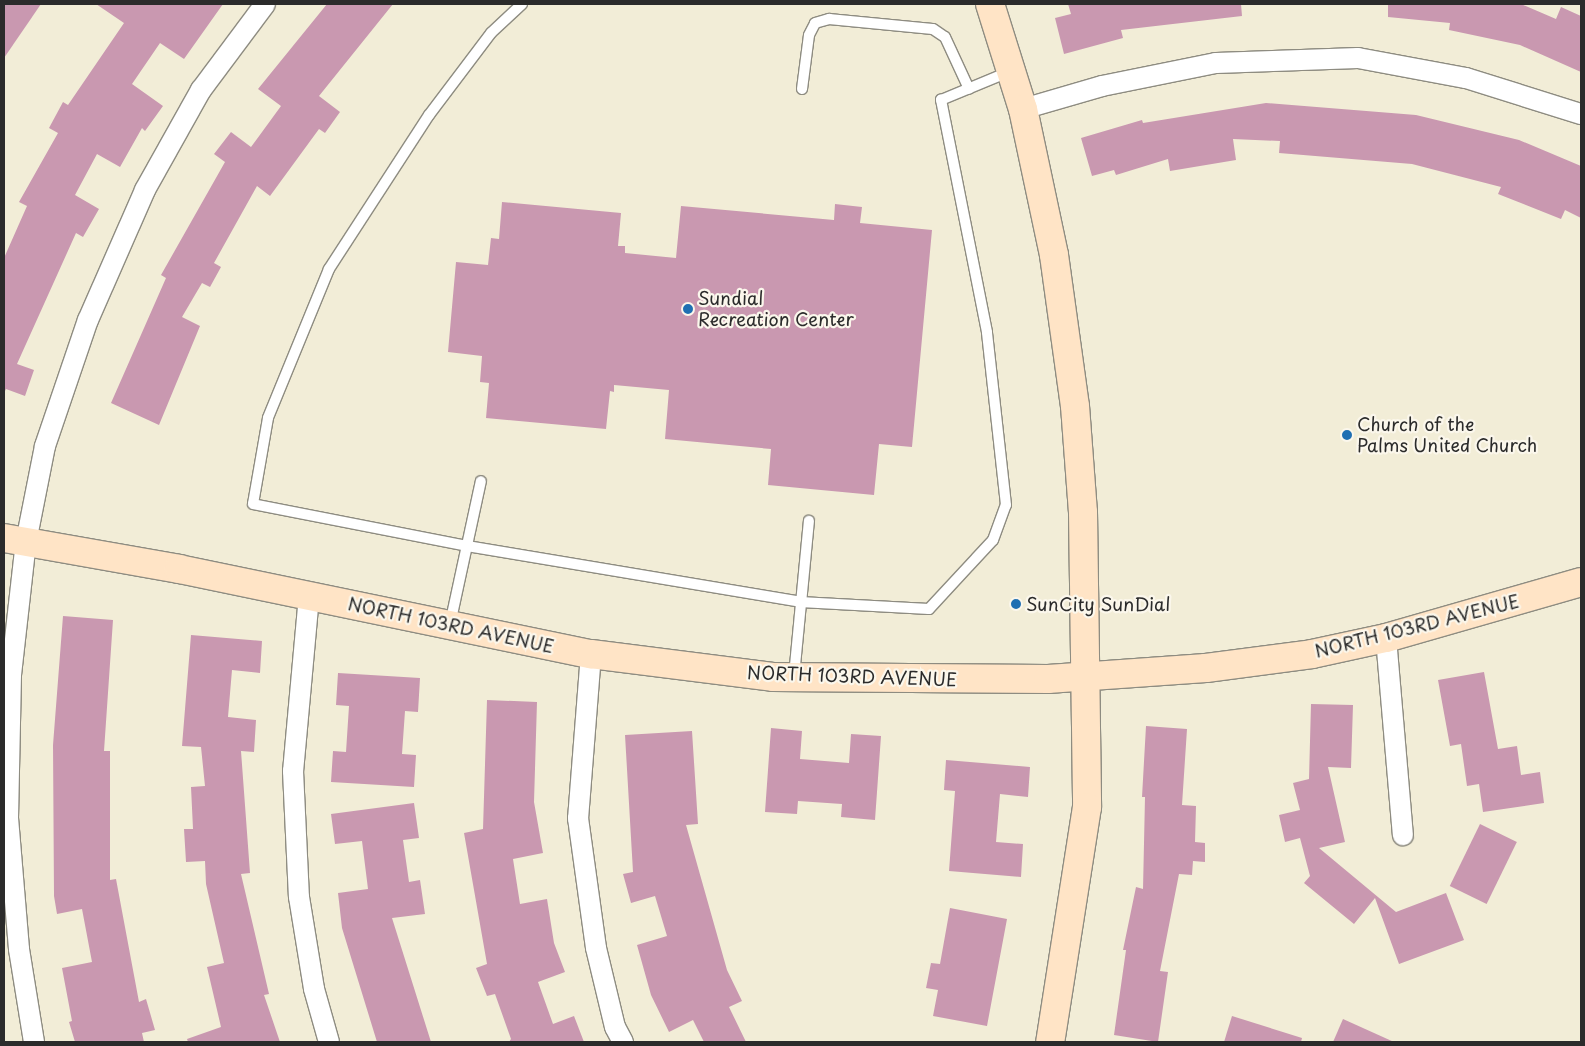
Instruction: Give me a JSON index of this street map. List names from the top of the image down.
{
  "streets": {
    "street": ["NORTH 103RD AVENUE"]
  },
  "places": ["Sundial Recreation Center", "Church of the Palms United Church", "SunCity SunDial"]
}
